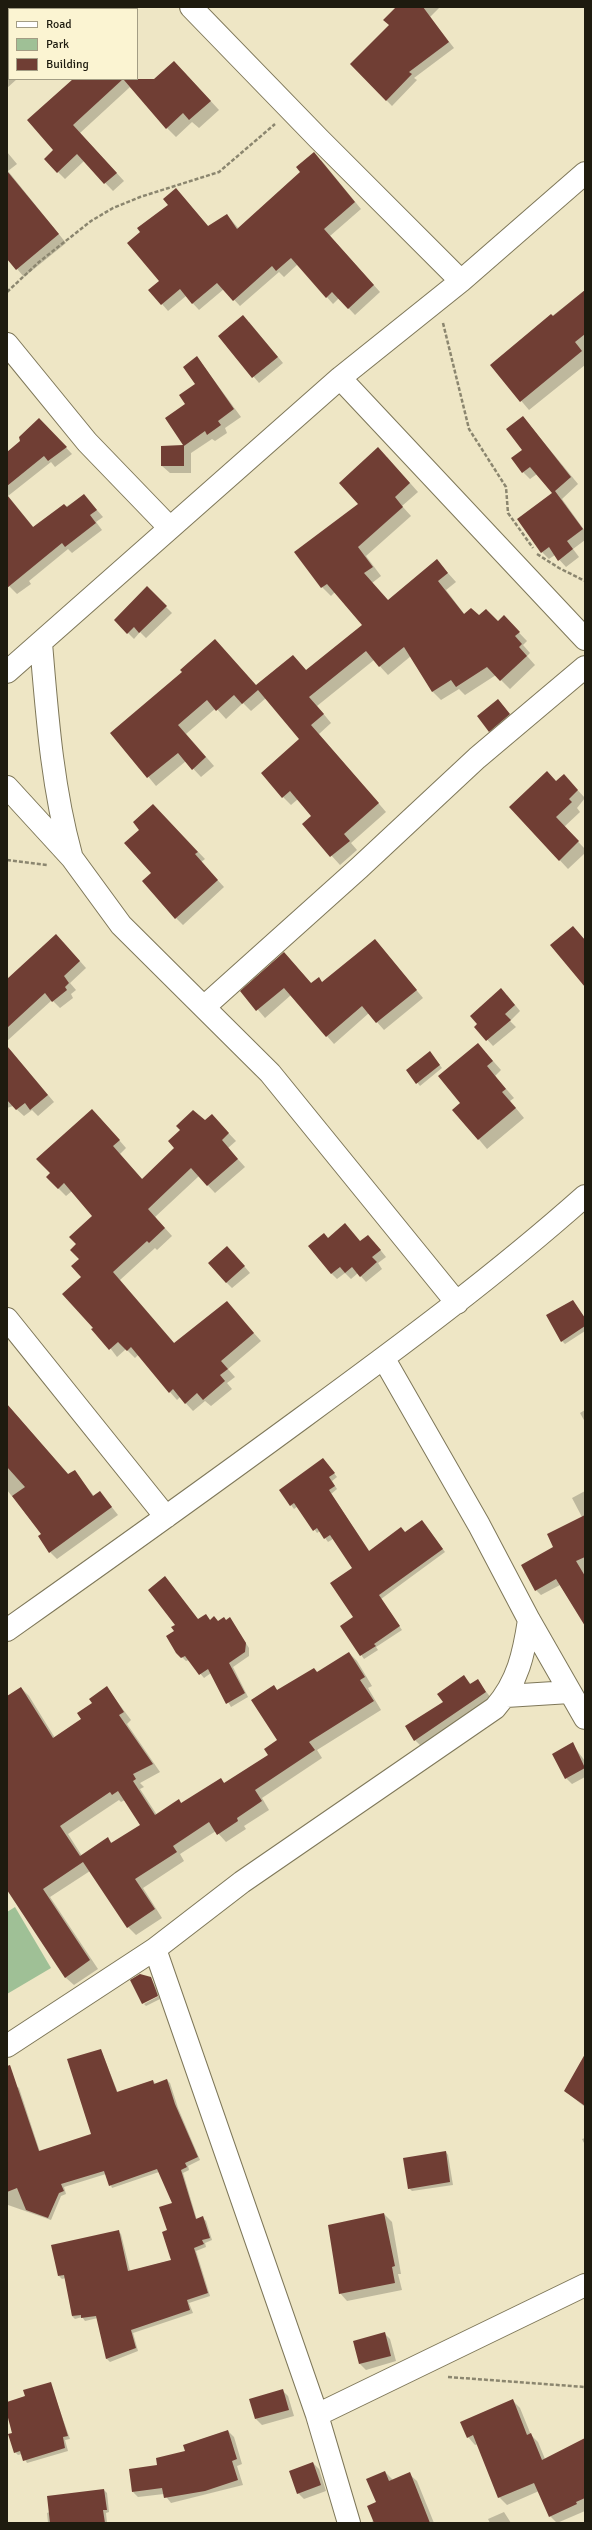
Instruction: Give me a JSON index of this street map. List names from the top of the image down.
{
  "legend": ["Road", "Park", "Building"]
}
